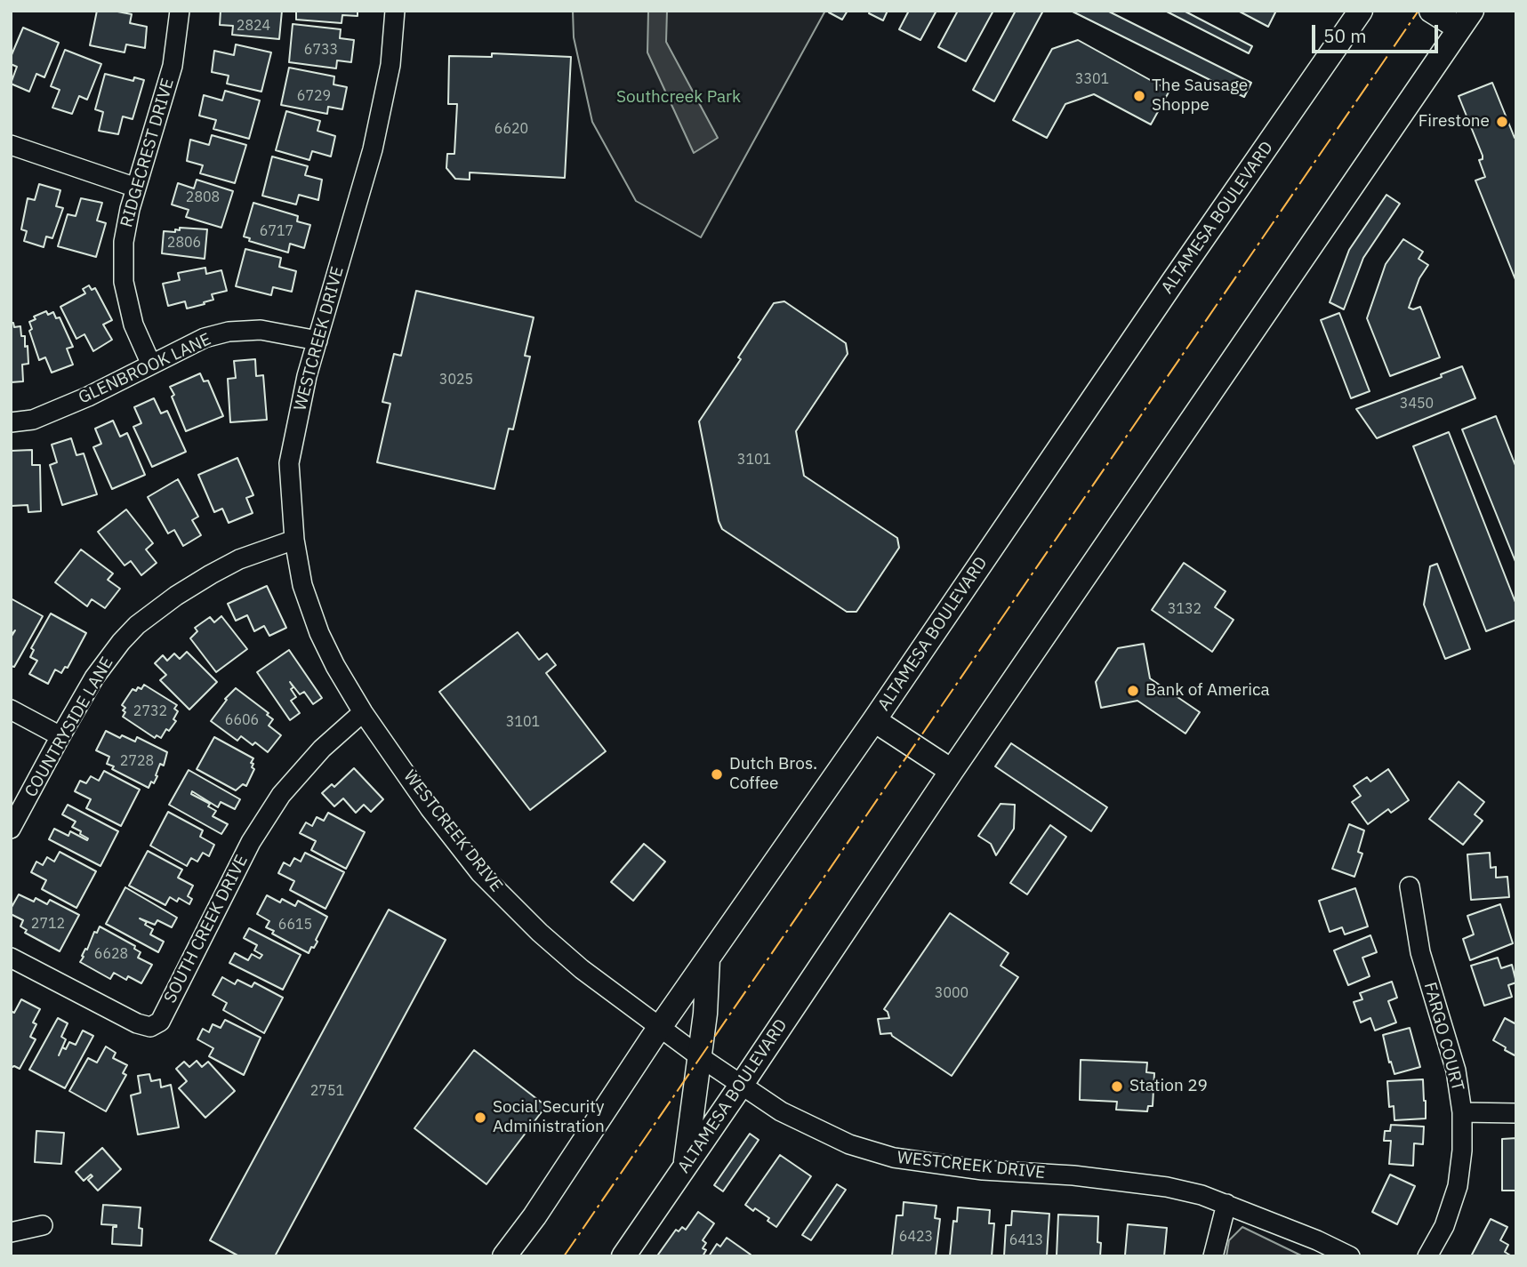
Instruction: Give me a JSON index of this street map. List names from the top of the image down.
{
  "streets": {
    "main road": ["ALTAMESA BOULEVARD"],
    "street": [
      "RIDGECREST DRIVE",
      "WESTCREEK DRIVE",
      "GLENBROOK LANE",
      "COUNTRYSIDE LANE",
      "SOUTH CREEK DRIVE",
      "FARGO COURT"
    ]
  },
  "crossings": [
    ["RIDGECREST DRIVE", "GLENBROOK LANE"],
    ["ALTAMESA BOULEVARD", "WESTCREEK DRIVE"],
    ["WESTCREEK DRIVE", "GLENBROOK LANE"],
    ["WESTCREEK DRIVE", "COUNTRYSIDE LANE"],
    ["WESTCREEK DRIVE", "SOUTH CREEK DRIVE"]
  ],
  "parks": ["Southcreek Park"],
  "places": [
    "The Sausage Shoppe",
    "Firestone",
    "Bank of America",
    "Dutch Bros. Coffee",
    "Station 29",
    "Social Security Administration"
  ],
  "house_numbers": [
    "2824",
    "6733",
    "3301",
    "6729",
    "6620",
    "2808",
    "6717",
    "2806",
    "3025",
    "3450",
    "3101",
    "3132",
    "2732",
    "6606",
    "3101",
    "2728",
    "2712",
    "6615",
    "6628",
    "3000",
    "2751",
    "6423",
    "6413"
  ],
  "scale_bar": "50 m"
}
